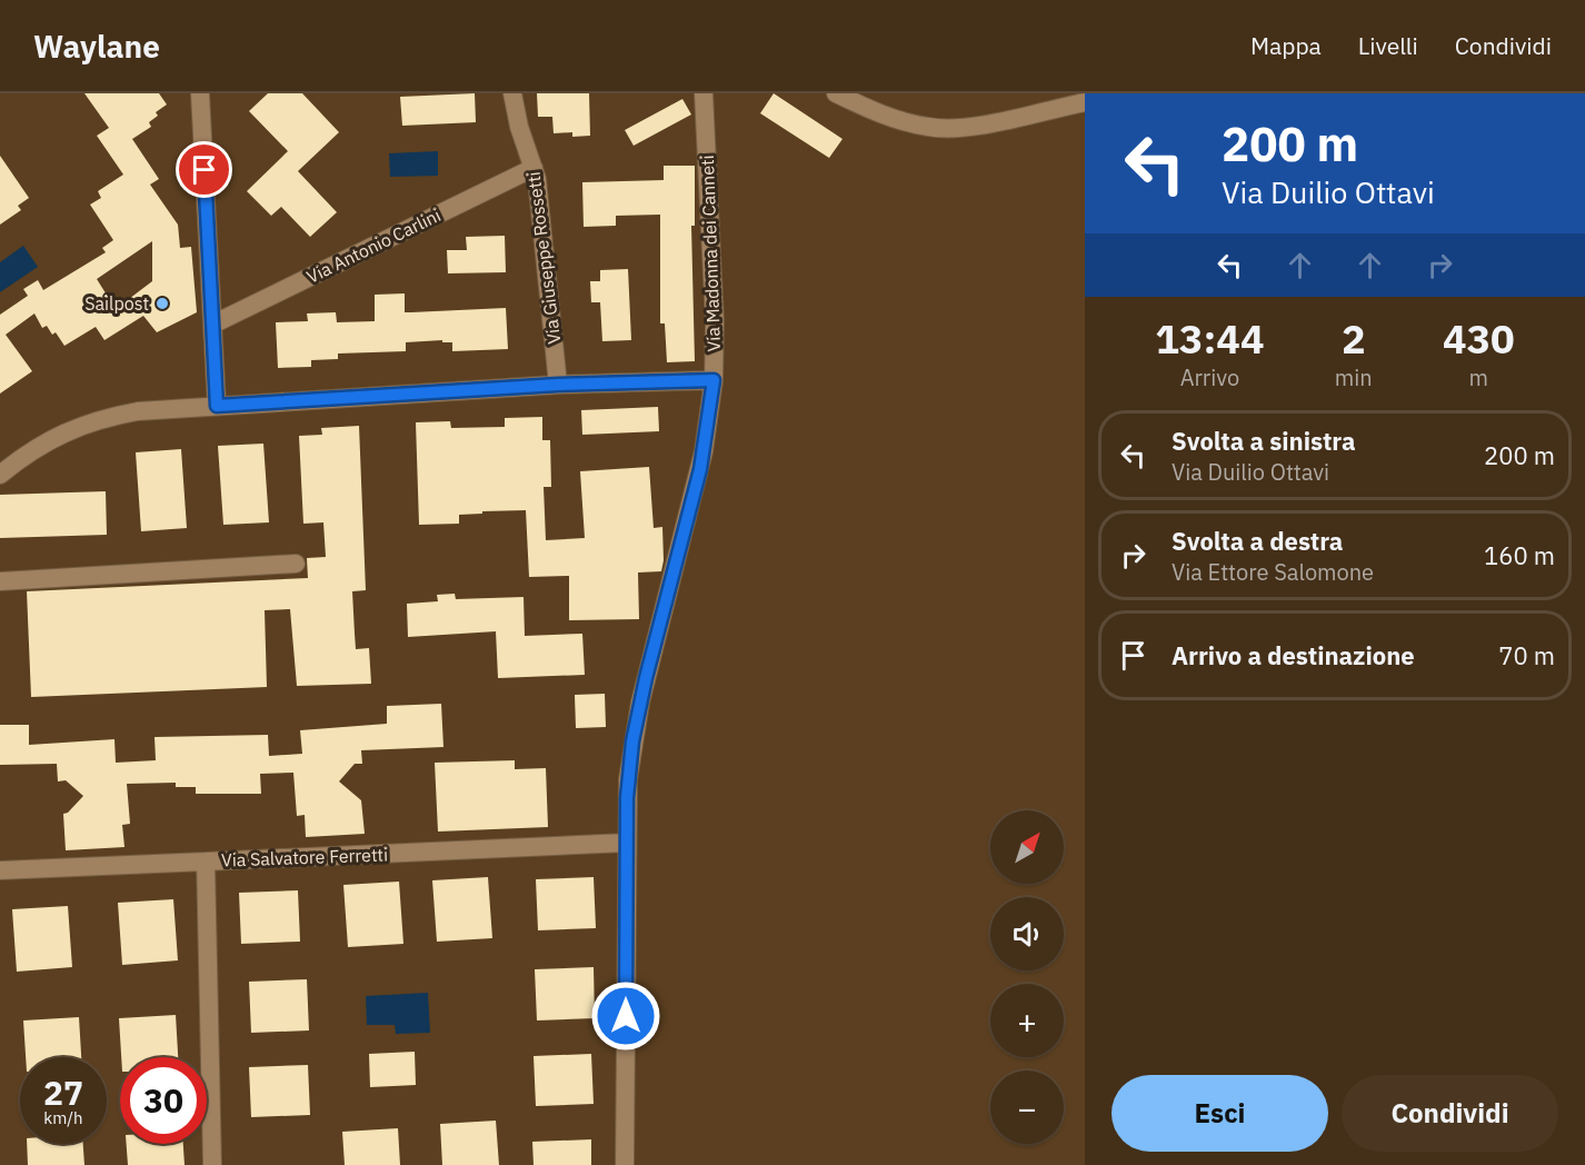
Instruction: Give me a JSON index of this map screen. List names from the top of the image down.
{
  "streets": {
    "street": [
      "Via Antonio Carlini",
      "Via Madonna dei Canneti",
      "Via Giuseppe Rossetti",
      "Via Salvatore Ferretti"
    ]
  },
  "crossings": [
    ["Via Antonio Carlini", "Via Giuseppe Rossetti"],
    ["Via Madonna dei Canneti", "Via Salvatore Ferretti"]
  ],
  "places": ["Sailpost"],
  "north": "top right",
  "page": {
    "header": "Waylane",
    "nav": ["Mappa", "Livelli", "Condividi"],
    "turn": ["200 m", "Via Duilio Ottavi"],
    "eta": [
      "13:44",
      "Arrivo",
      "2",
      "min",
      "430",
      "m"
    ],
    "list": [
      {
        "name": "Svolta a sinistra",
        "note": "Via Duilio Ottavi",
        "value": "200 m"
      },
      {
        "name": "Svolta a destra",
        "note": "Via Ettore Salomone",
        "value": "160 m"
      },
      {
        "name": "Arrivo a destinazione",
        "value": "70 m"
      }
    ],
    "map_buttons": ["+", "−"],
    "speed": "27 km/h",
    "limit": "30",
    "buttons": ["Esci", "Condividi"]
  }
}
